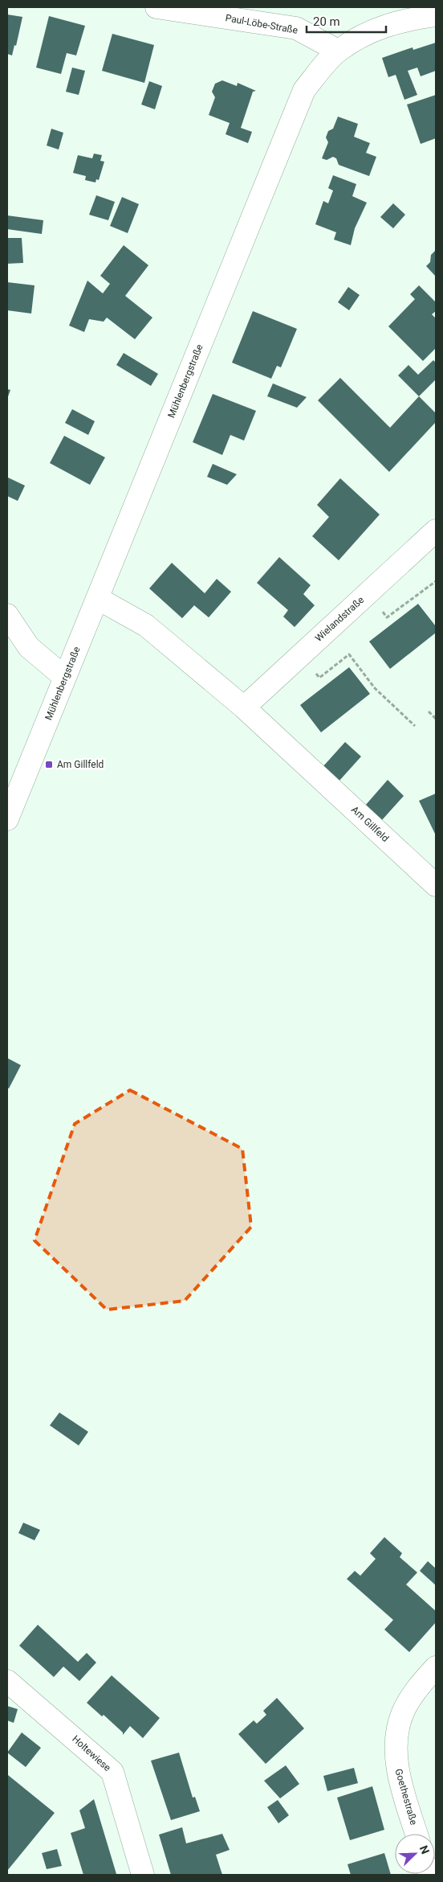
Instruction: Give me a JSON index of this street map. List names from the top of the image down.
{
  "streets": {
    "street": [
      "Paul-Löbe-Straße",
      "Mühlenbergstraße",
      "Wielandstraße",
      "Am Gillfeld",
      "Holtewiese",
      "Goethestraße"
    ]
  },
  "crossings": [
    ["Paul-Löbe-Straße", "Mühlenbergstraße"],
    ["Mühlenbergstraße", "Am Gillfeld"],
    ["Wielandstraße", "Am Gillfeld"]
  ],
  "places": {
    "transit": ["Am Gillfeld"]
  },
  "scale_bar": "20 m",
  "north": "top right"
}
